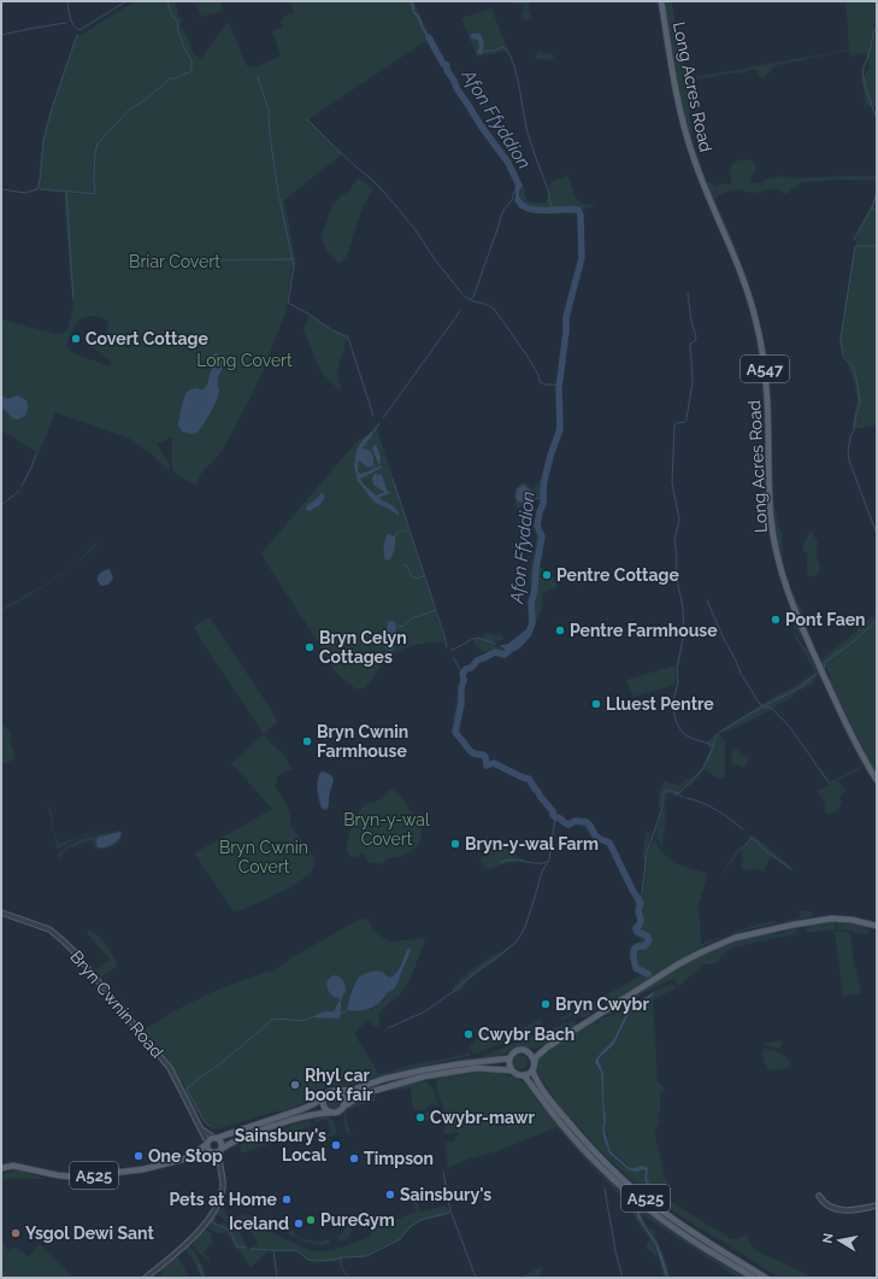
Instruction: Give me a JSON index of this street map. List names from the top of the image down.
{
  "streets": {
    "main road": ["Long Acres Road", "A547", "A525"],
    "street": ["Bryn Cwnin Road"]
  },
  "crossings": [
    ["Bryn Cwnin Road", "A525"]
  ],
  "water": ["Afon Ffyddion"],
  "parks": [
    "Briar Covert",
    "Long Covert",
    "Bryn-y-wal Covert",
    "Bryn Cwnin Covert"
  ],
  "places": [
    "Covert Cottage",
    "Pentre Cottage",
    "Pont Faen",
    "Pentre Farmhouse",
    "Bryn Celyn Cottages",
    "Lluest Pentre",
    "Bryn Cwnin Farmhouse",
    "Bryn-y-wal Farm",
    "Bryn Cwybr",
    "Cwybr Bach",
    "Rhyl car boot fair",
    "Cwybr-mawr",
    "Sainsbury's Local",
    "One Stop",
    "Timpson",
    "Sainsbury's",
    "Pets at Home",
    "PureGym",
    "Iceland",
    "Ysgol Dewi Sant"
  ],
  "north": "left"
}
